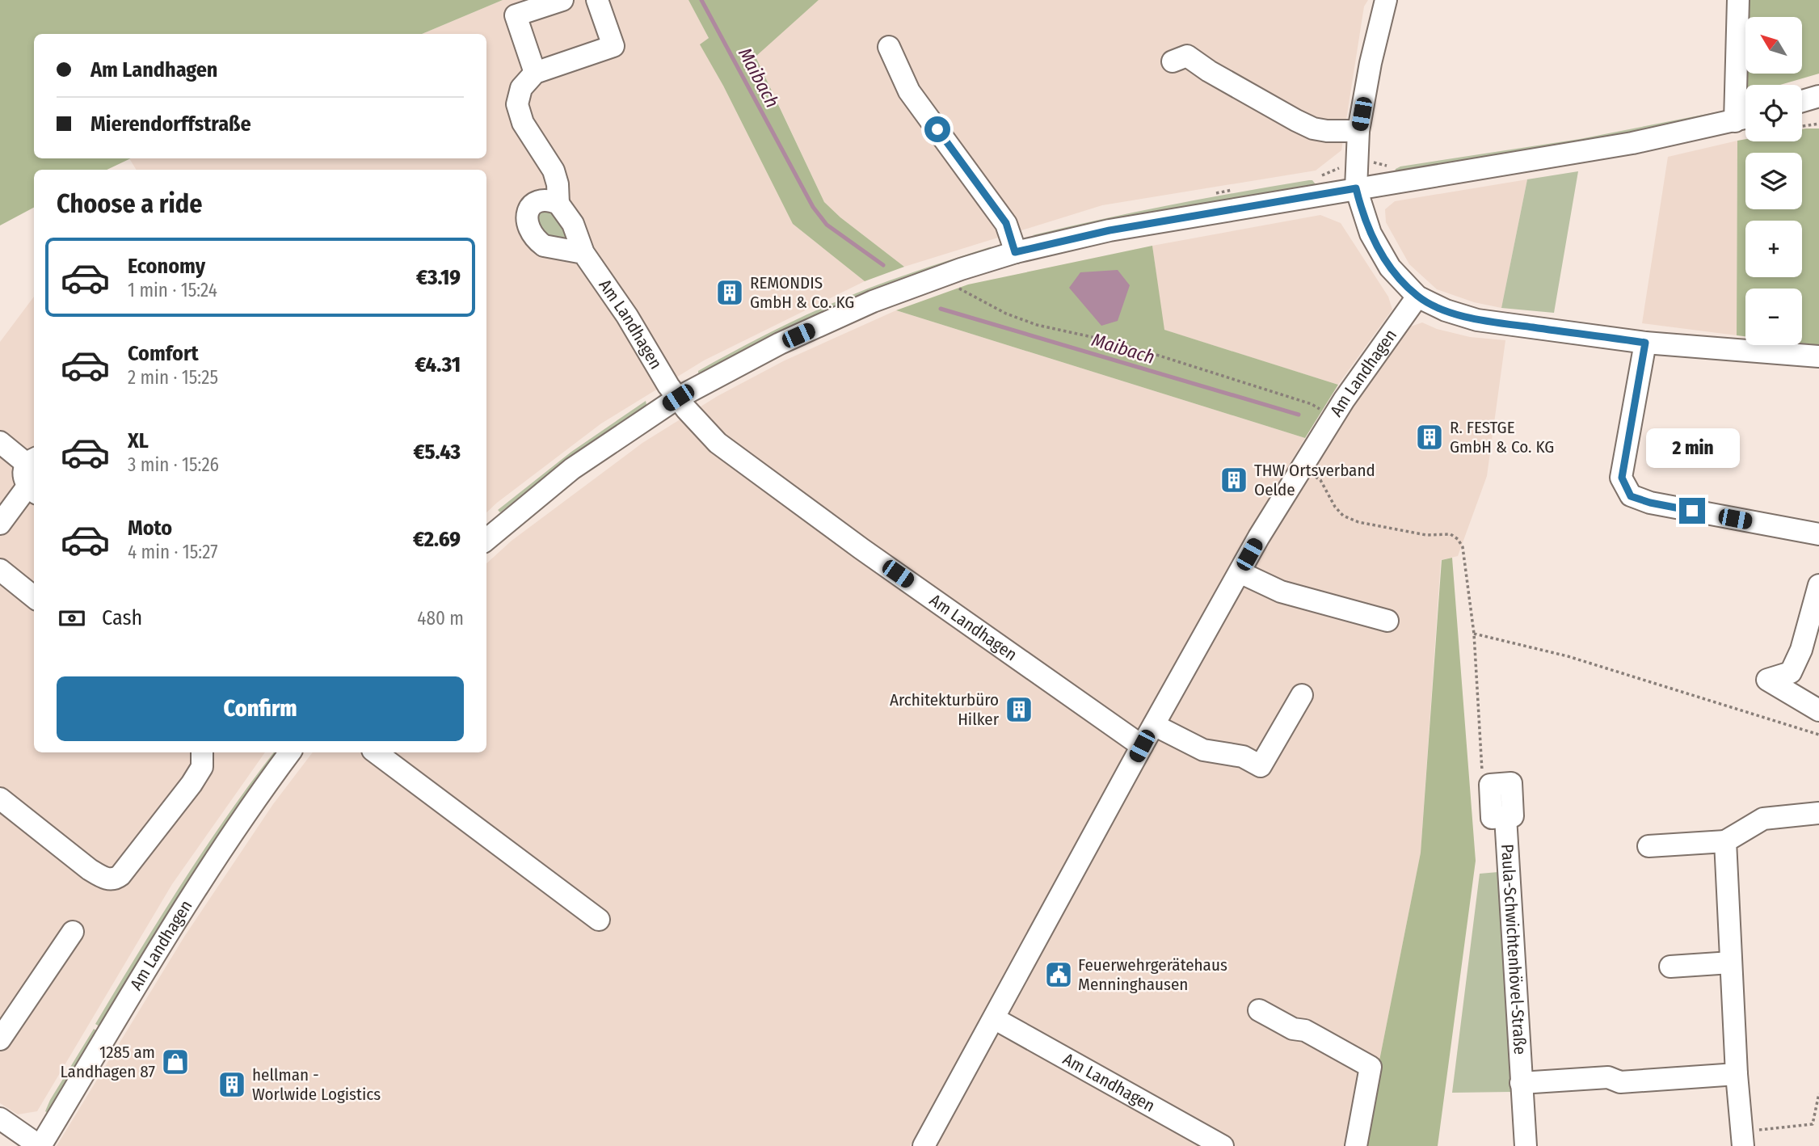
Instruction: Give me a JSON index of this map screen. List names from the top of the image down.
{
  "streets": {
    "street": ["Am Landhagen", "Paula-Schwichtenhövel-Straße"]
  },
  "water": ["Maibach"],
  "places": {
    "building": [
      "REMONDIS GmbH & Co. KG",
      "R. FESTGE GmbH & Co. KG",
      "THW Ortsverband Oelde",
      "Architekturbüro Hilker",
      "hellman - Worlwide Logistics"
    ],
    "public building": ["Feuerwehrgerätehaus Menninghausen"],
    "shop": ["1285 am Landhagen 87"]
  },
  "north": "top left",
  "page": {
    "map_buttons": ["+", "−"],
    "banner": ["Am Landhagen", "Mierendorffstraße"],
    "heading": "Choose a ride",
    "list": [
      {
        "name": "Economy",
        "note": "1 min · 15:24",
        "value": "€3.19"
      },
      {
        "name": "Comfort",
        "note": "2 min · 15:25",
        "value": "€4.31"
      },
      {
        "name": "XL",
        "note": "3 min · 15:26",
        "value": "€5.43"
      },
      {
        "name": "Moto",
        "note": "4 min · 15:27",
        "value": "€2.69"
      }
    ],
    "bubble": "2 min",
    "pay": ["Cash", "480 m"],
    "buttons": "Confirm"
  }
}
